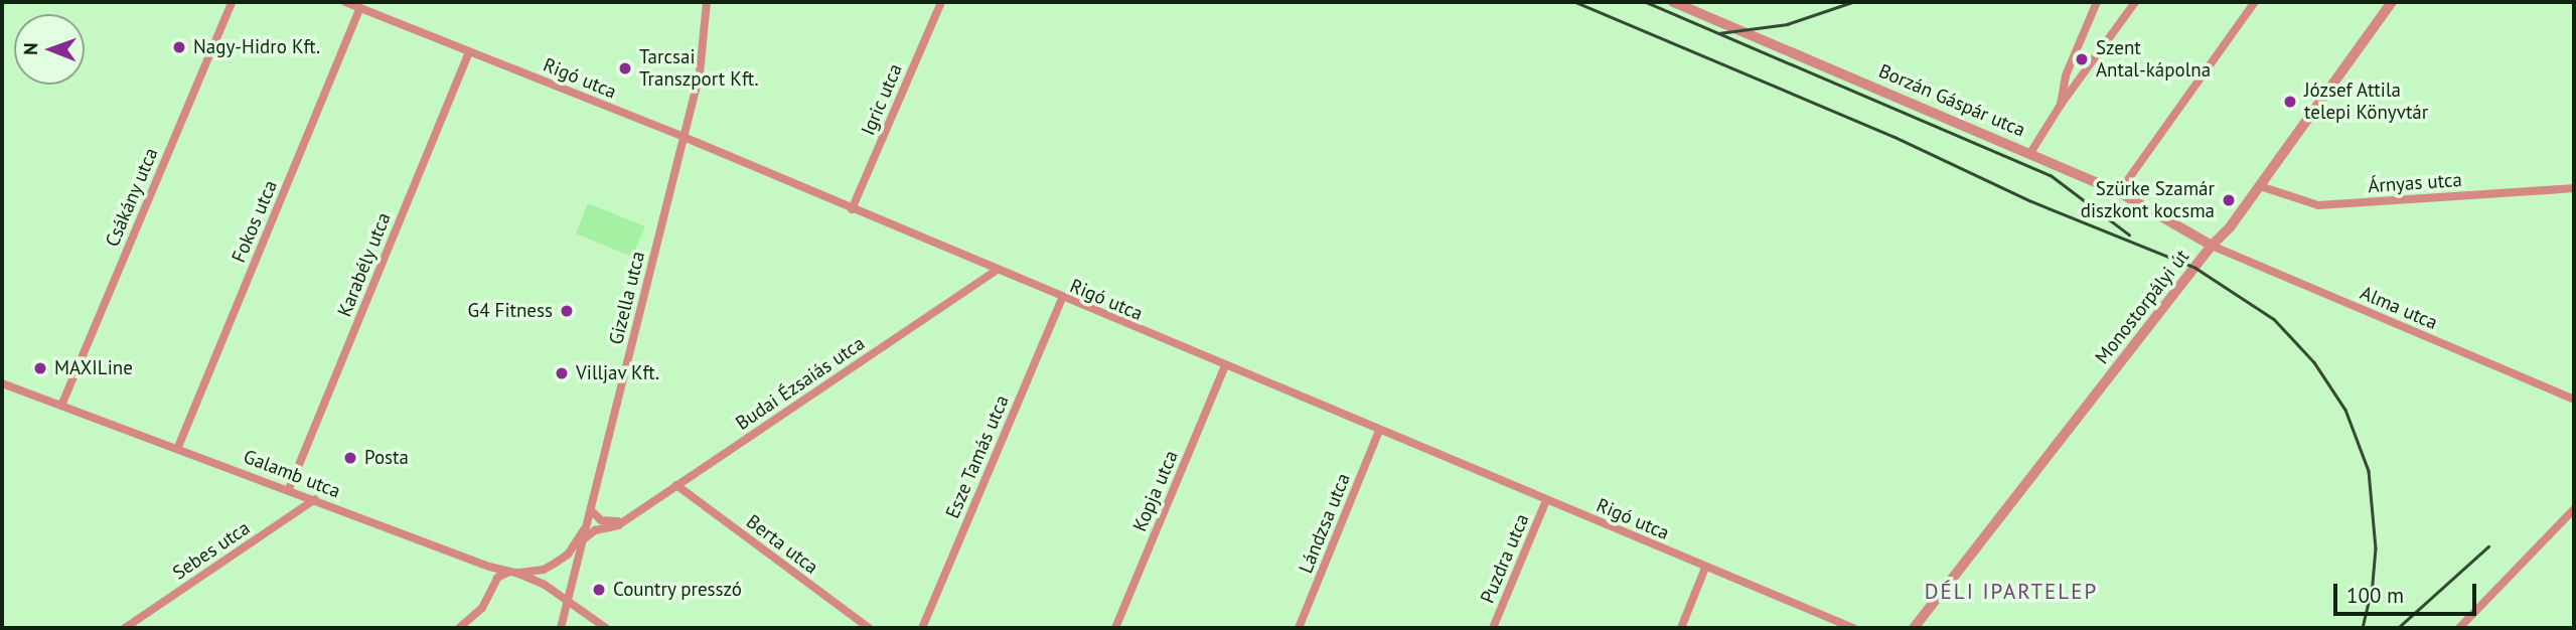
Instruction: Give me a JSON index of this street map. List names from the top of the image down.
{
  "streets": {
    "street": [
      "Rigó utca",
      "Igric utca",
      "Borzán Gáspár utca",
      "Árnyas utca",
      "Csákány utca",
      "Fokos utca",
      "Karabély utca",
      "Gizella utca",
      "Monostorpályi út",
      "Alma utca",
      "Budai Ézsaiás utca",
      "Esze Tamás utca",
      "Galamb utca",
      "Kopja utca",
      "Lándzsa utca",
      "Berta utca",
      "Sebes utca",
      "Puzdra utca"
    ]
  },
  "crossings": [
    ["Rigó utca", "Igric utca"],
    ["Rigó utca", "Fokos utca"],
    ["Rigó utca", "Karabély utca"],
    ["Rigó utca", "Gizella utca"],
    ["Rigó utca", "Budai Ézsaiás utca"],
    ["Rigó utca", "Esze Tamás utca"],
    ["Rigó utca", "Kopja utca"],
    ["Rigó utca", "Lándzsa utca"],
    ["Rigó utca", "Puzdra utca"],
    ["Borzán Gáspár utca", "Monostorpályi út"],
    ["Borzán Gáspár utca", "Alma utca"],
    ["Árnyas utca", "Monostorpályi út"],
    ["Csákány utca", "Galamb utca"],
    ["Fokos utca", "Galamb utca"],
    ["Karabély utca", "Galamb utca"],
    ["Gizella utca", "Budai Ézsaiás utca"],
    ["Gizella utca", "Galamb utca"],
    ["Monostorpályi út", "Alma utca"],
    ["Budai Ézsaiás utca", "Berta utca"],
    ["Galamb utca", "Sebes utca"]
  ],
  "districts": ["DÉLI IPARTELEP"],
  "places": [
    "Nagy-Hidro Kft.",
    "Szent Antal-kápolna",
    "Tarcsai Transzport Kft.",
    "József Attila telepi Könyvtár",
    "Szürke Szamár diszkont kocsma",
    "G4 Fitness",
    "MAXILine",
    "Villjav Kft.",
    "Posta",
    "Country presszó"
  ],
  "scale_bar": "100 m",
  "north": "left"
}
